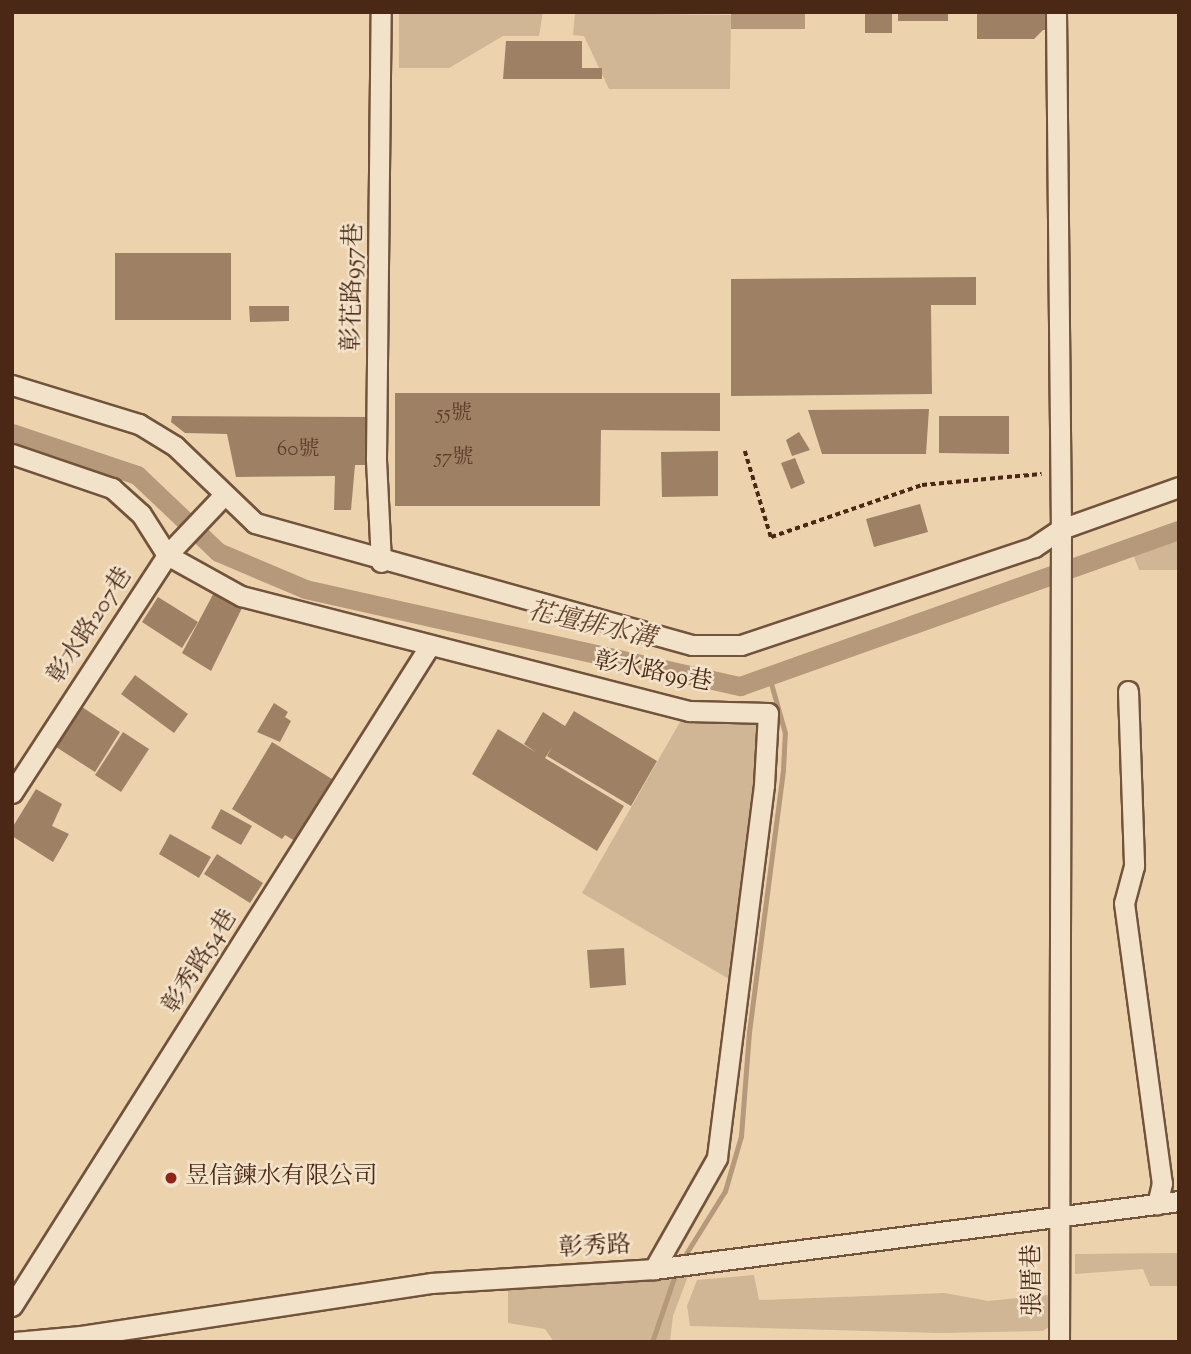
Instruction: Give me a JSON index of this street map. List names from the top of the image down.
{
  "streets": {
    "street": [
      "彰花路957巷",
      "彰水路207巷",
      "彰水路99巷",
      "彰秀路54巷",
      "彰秀路",
      "張厝巷"
    ]
  },
  "crossings": [
    ["彰水路207巷", "彰水路99巷"],
    ["彰水路99巷", "彰秀路54巷"],
    ["彰水路99巷", "彰秀路"],
    ["彰秀路", "張厝巷"]
  ],
  "water": ["花壇排水溝"],
  "places": ["昱信鍊水有限公司"],
  "house_numbers": ["55號", "60號", "57號"]
}
